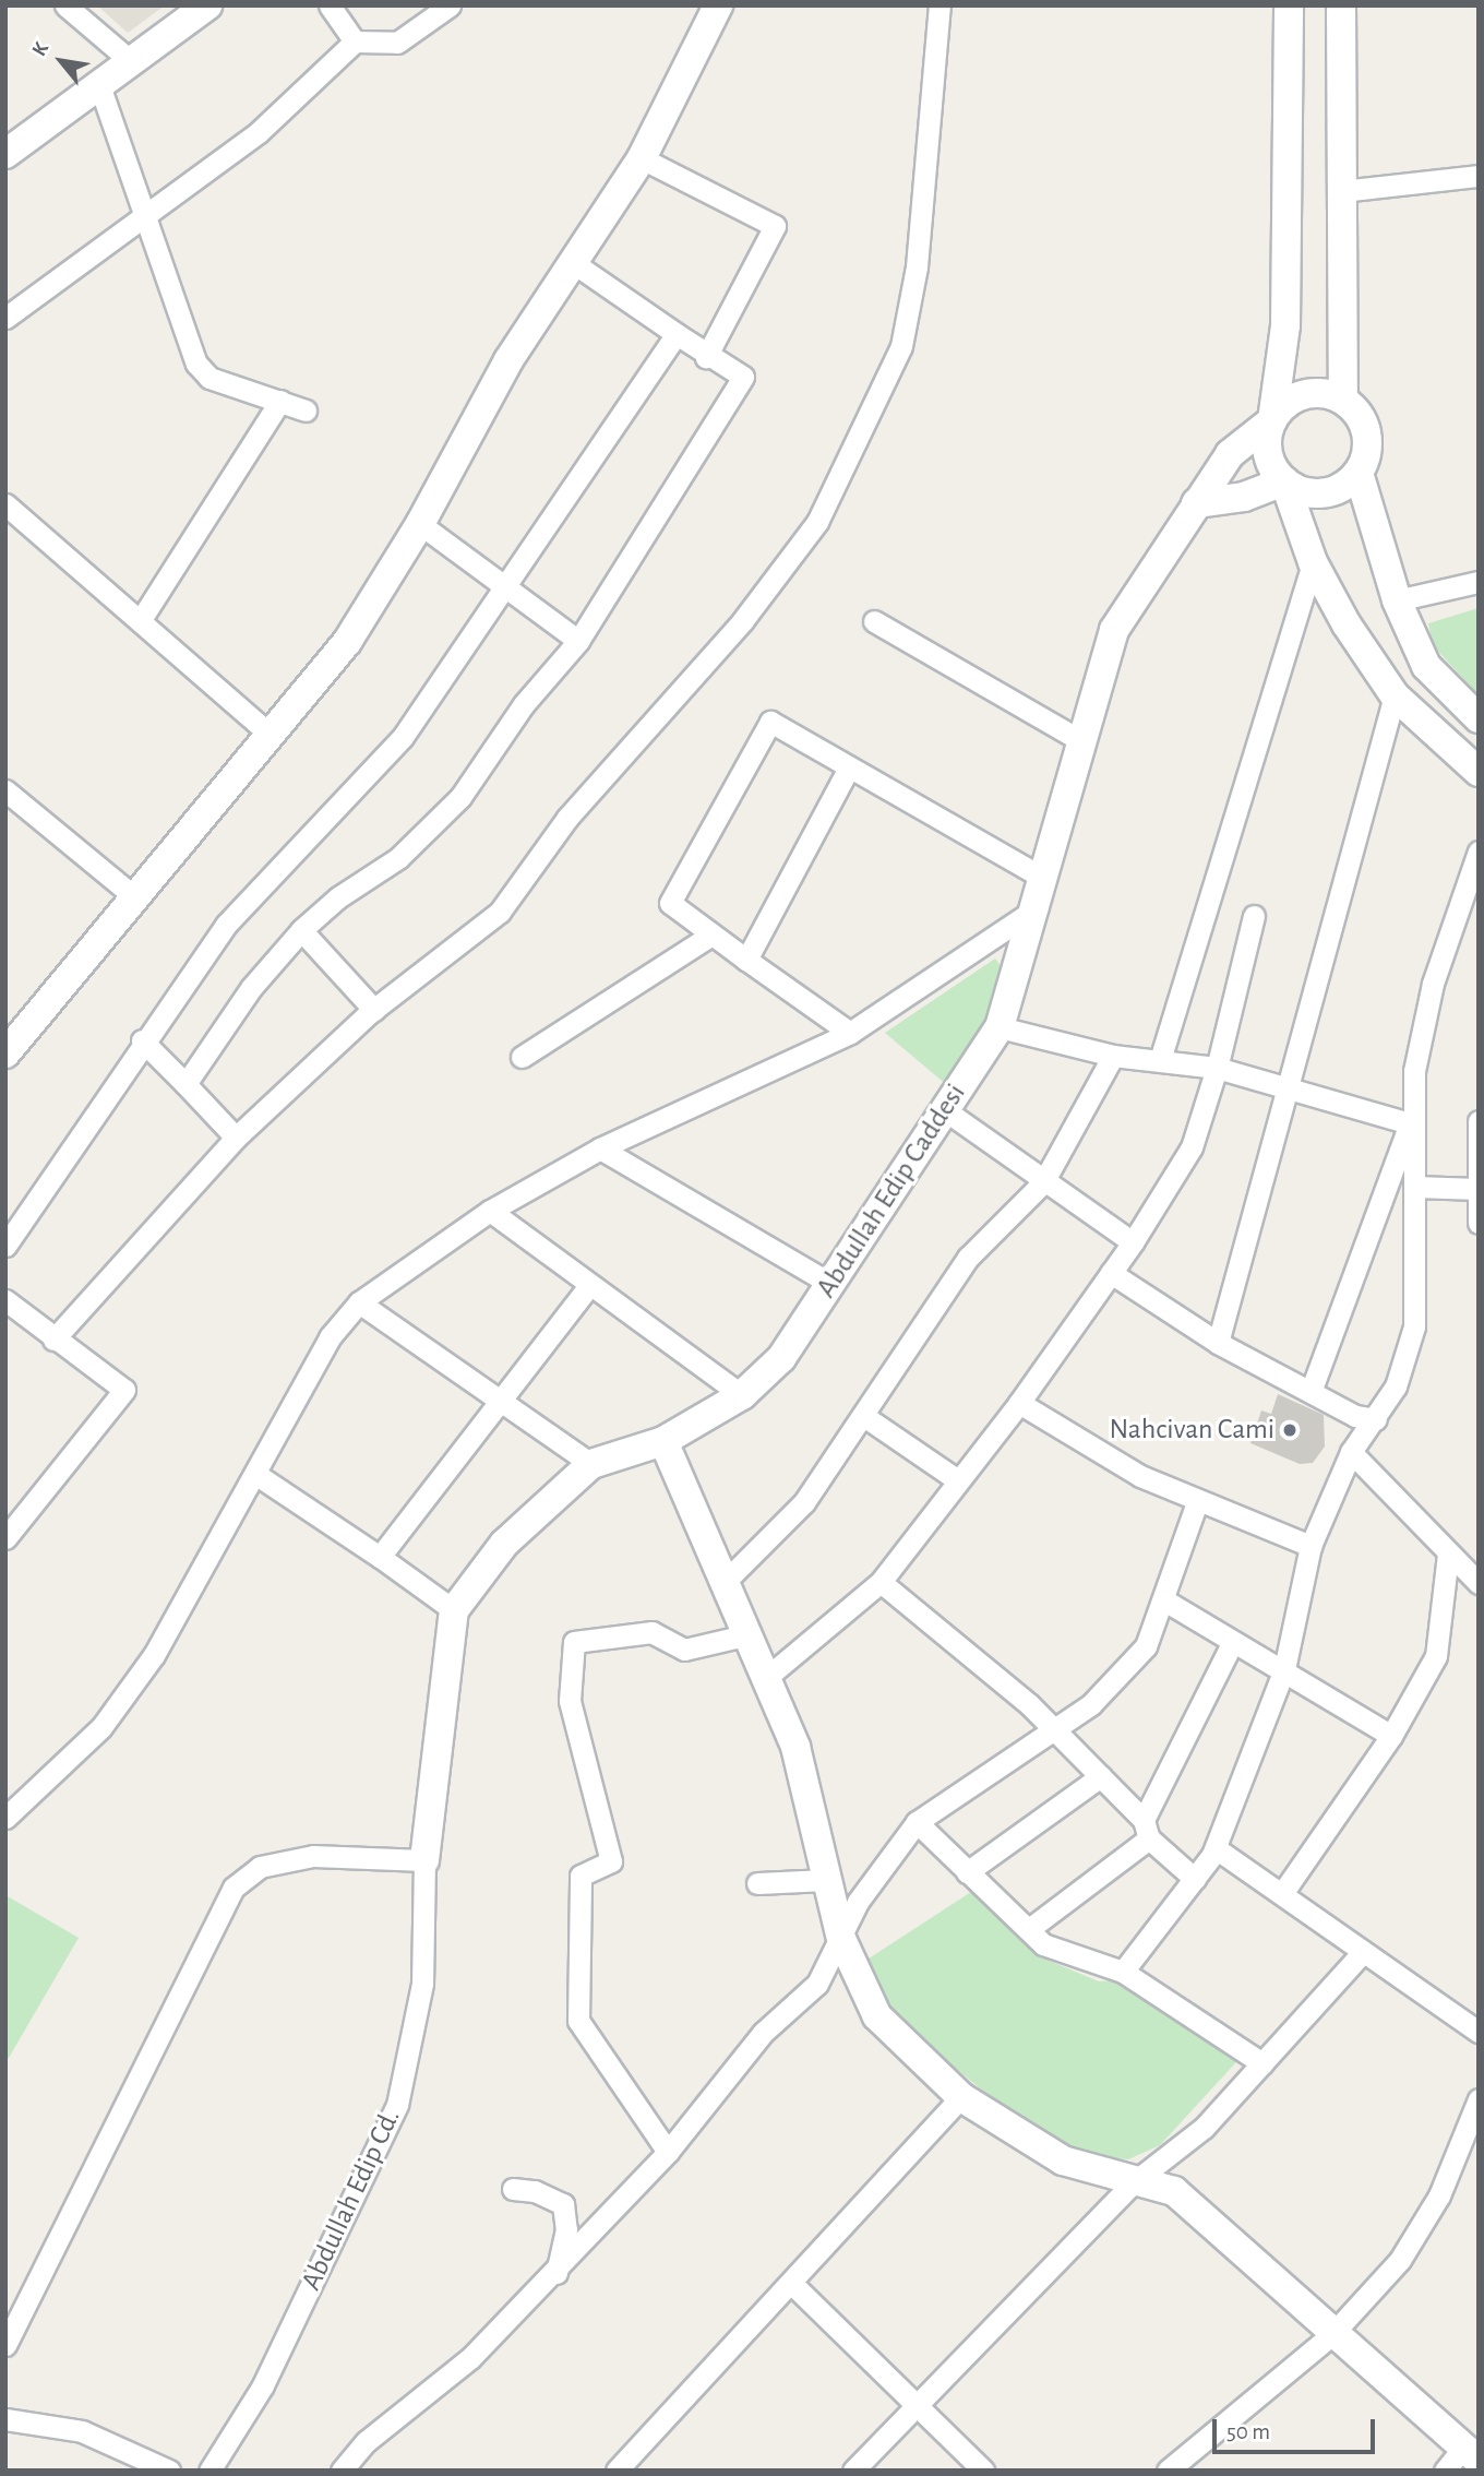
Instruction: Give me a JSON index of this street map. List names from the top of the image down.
{
  "streets": {
    "street": ["Abdullah Edip Caddesi", "Abdullah Edip Cd."]
  },
  "places": ["Nahcivan Cami"],
  "scale_bar": "50 m",
  "north": "top left"
}
